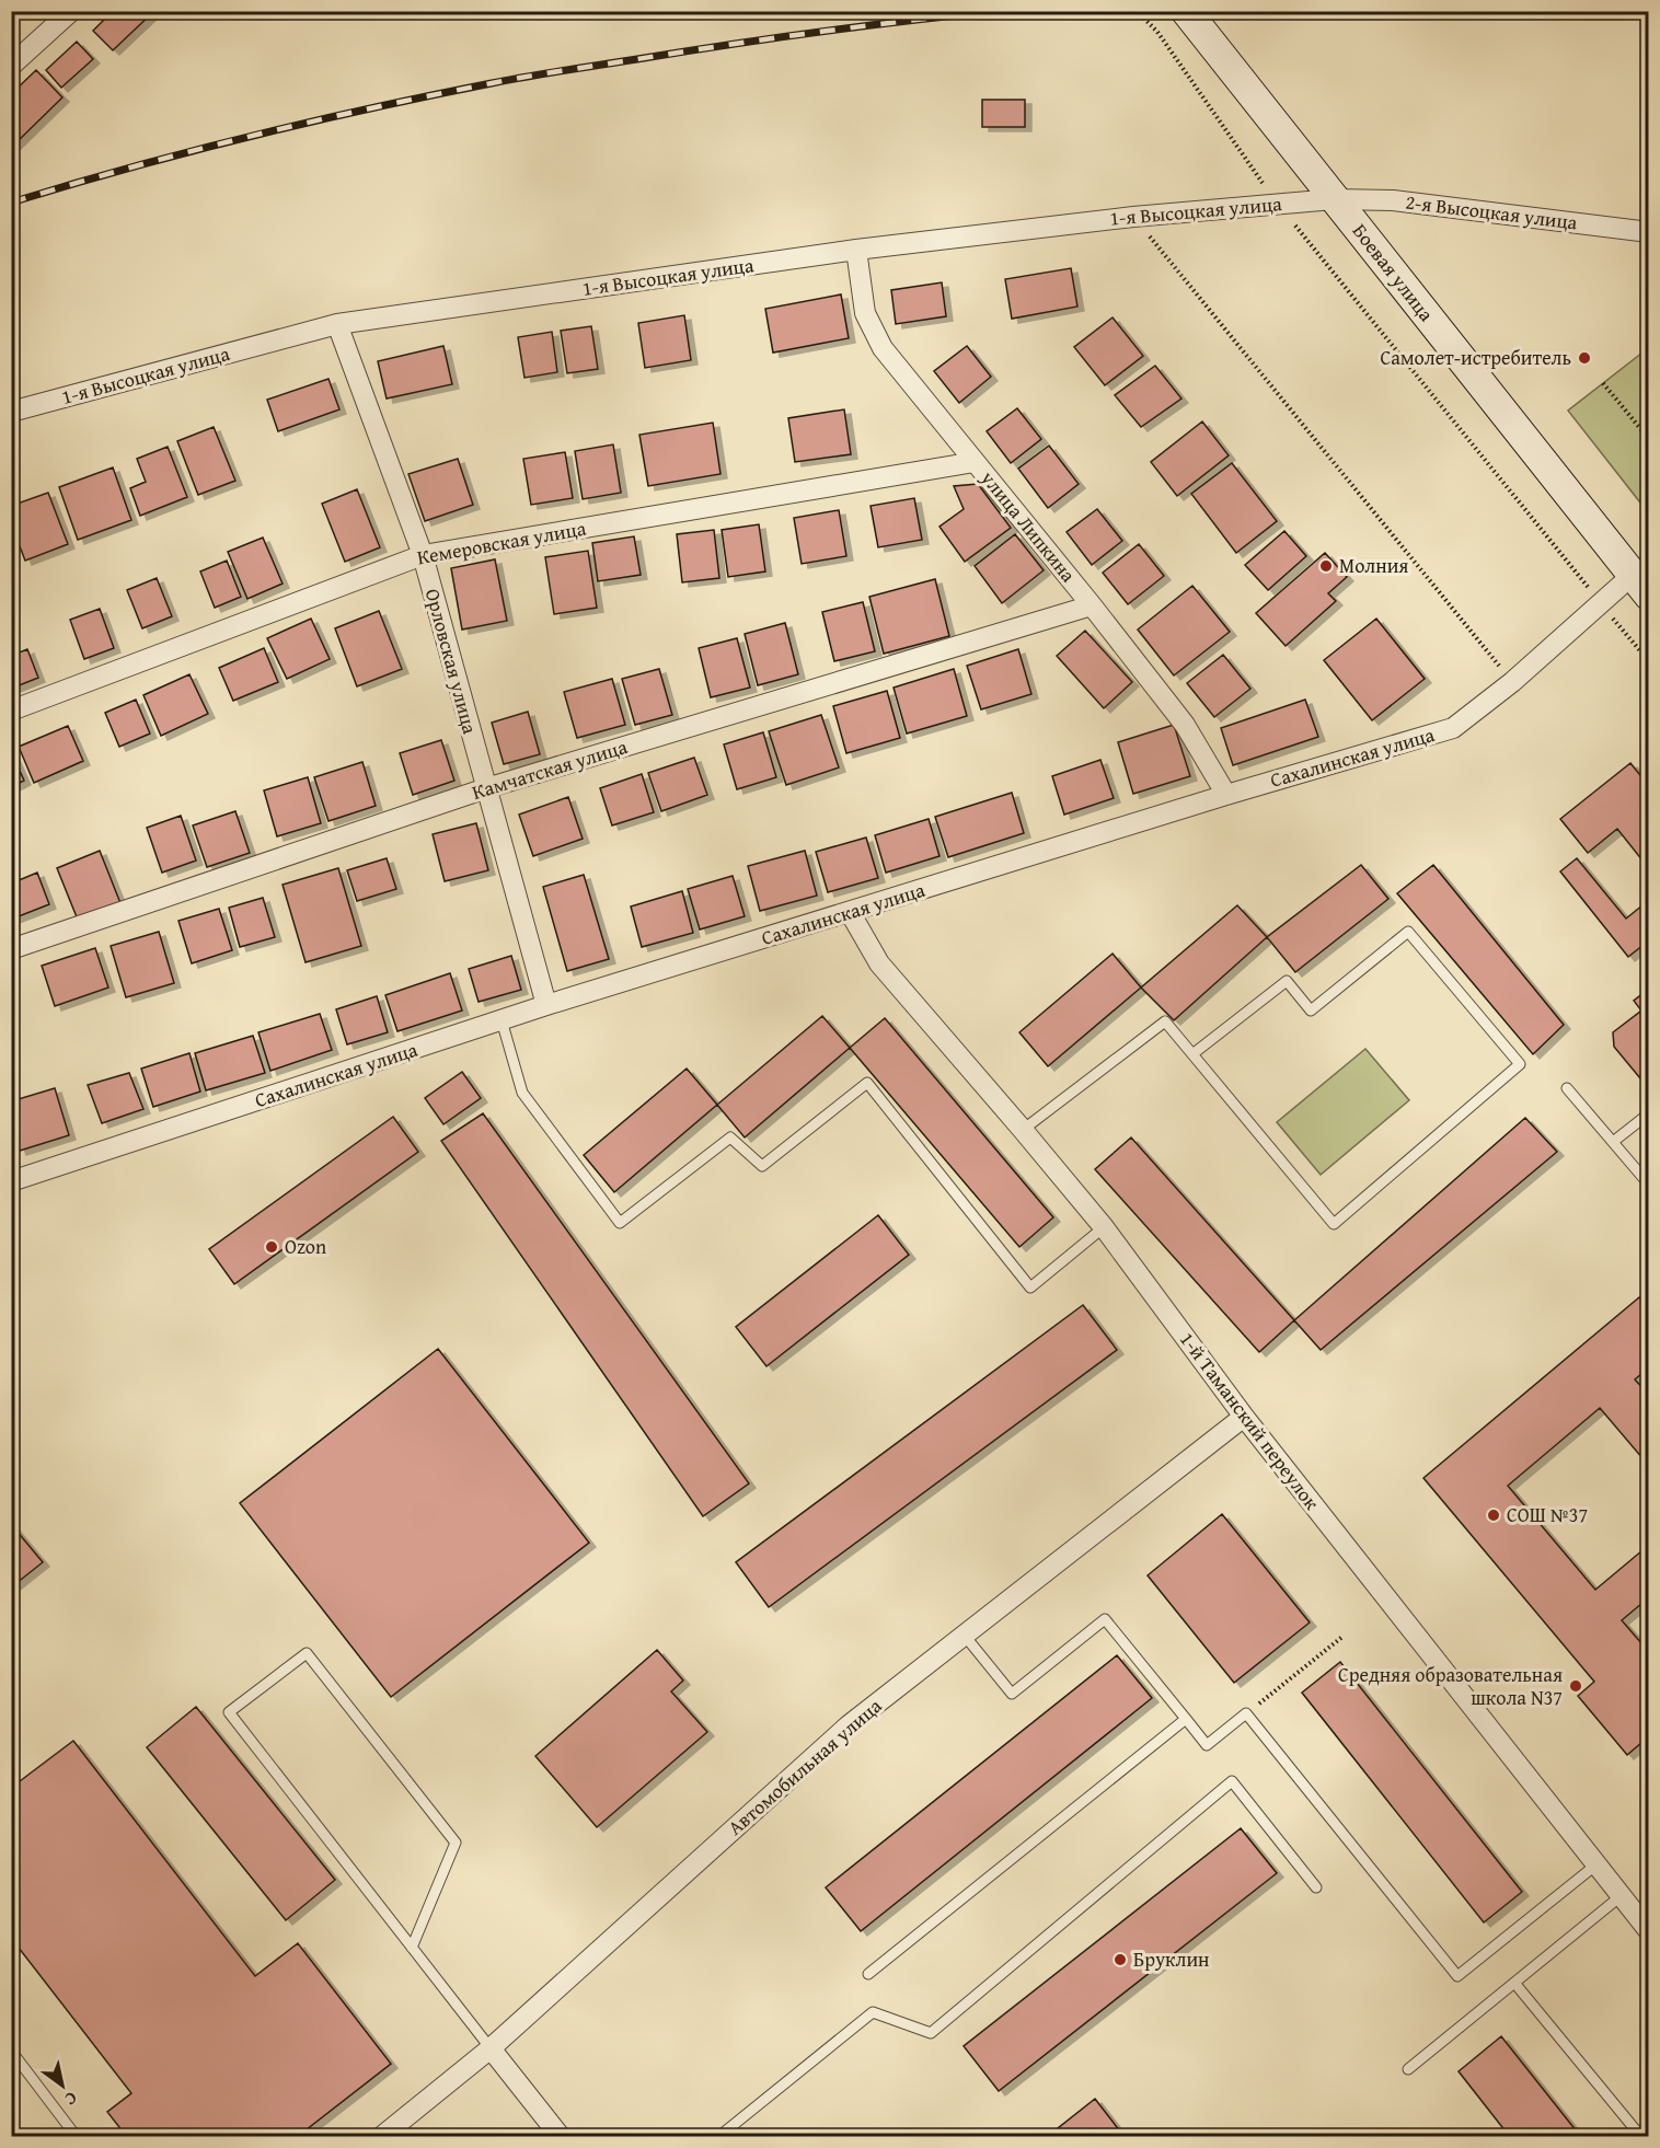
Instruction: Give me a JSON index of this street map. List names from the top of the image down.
{
  "streets": {
    "main road": ["Боевая улица"],
    "street": [
      "1-я Высоцкая улица",
      "2-я Высоцкая улица",
      "улица Липкина",
      "Кемеровская улица",
      "Орловская улица",
      "Сахалинская улица",
      "Камчатская улица",
      "1-й Таманский переулок",
      "Автомобильная улица"
    ]
  },
  "crossings": [
    ["1-я Высоцкая улица", "2-я Высоцкая улица"],
    ["1-я Высоцкая улица", "Боевая улица"],
    ["1-я Высоцкая улица", "улица Липкина"],
    ["1-я Высоцкая улица", "Орловская улица"],
    ["2-я Высоцкая улица", "Боевая улица"],
    ["Боевая улица", "Сахалинская улица"],
    ["улица Липкина", "Кемеровская улица"],
    ["улица Липкина", "Сахалинская улица"],
    ["улица Липкина", "Камчатская улица"],
    ["Кемеровская улица", "Орловская улица"],
    ["Орловская улица", "Сахалинская улица"],
    ["Орловская улица", "Камчатская улица"],
    ["Сахалинская улица", "1-й Таманский переулок"],
    ["1-й Таманский переулок", "Автомобильная улица"]
  ],
  "places": [
    "Самолет-истребитель",
    "Молния",
    "Ozon",
    "СОШ №37",
    "Средняя образовательная школа N37",
    "Бруклин"
  ],
  "north": "bottom right"
}
